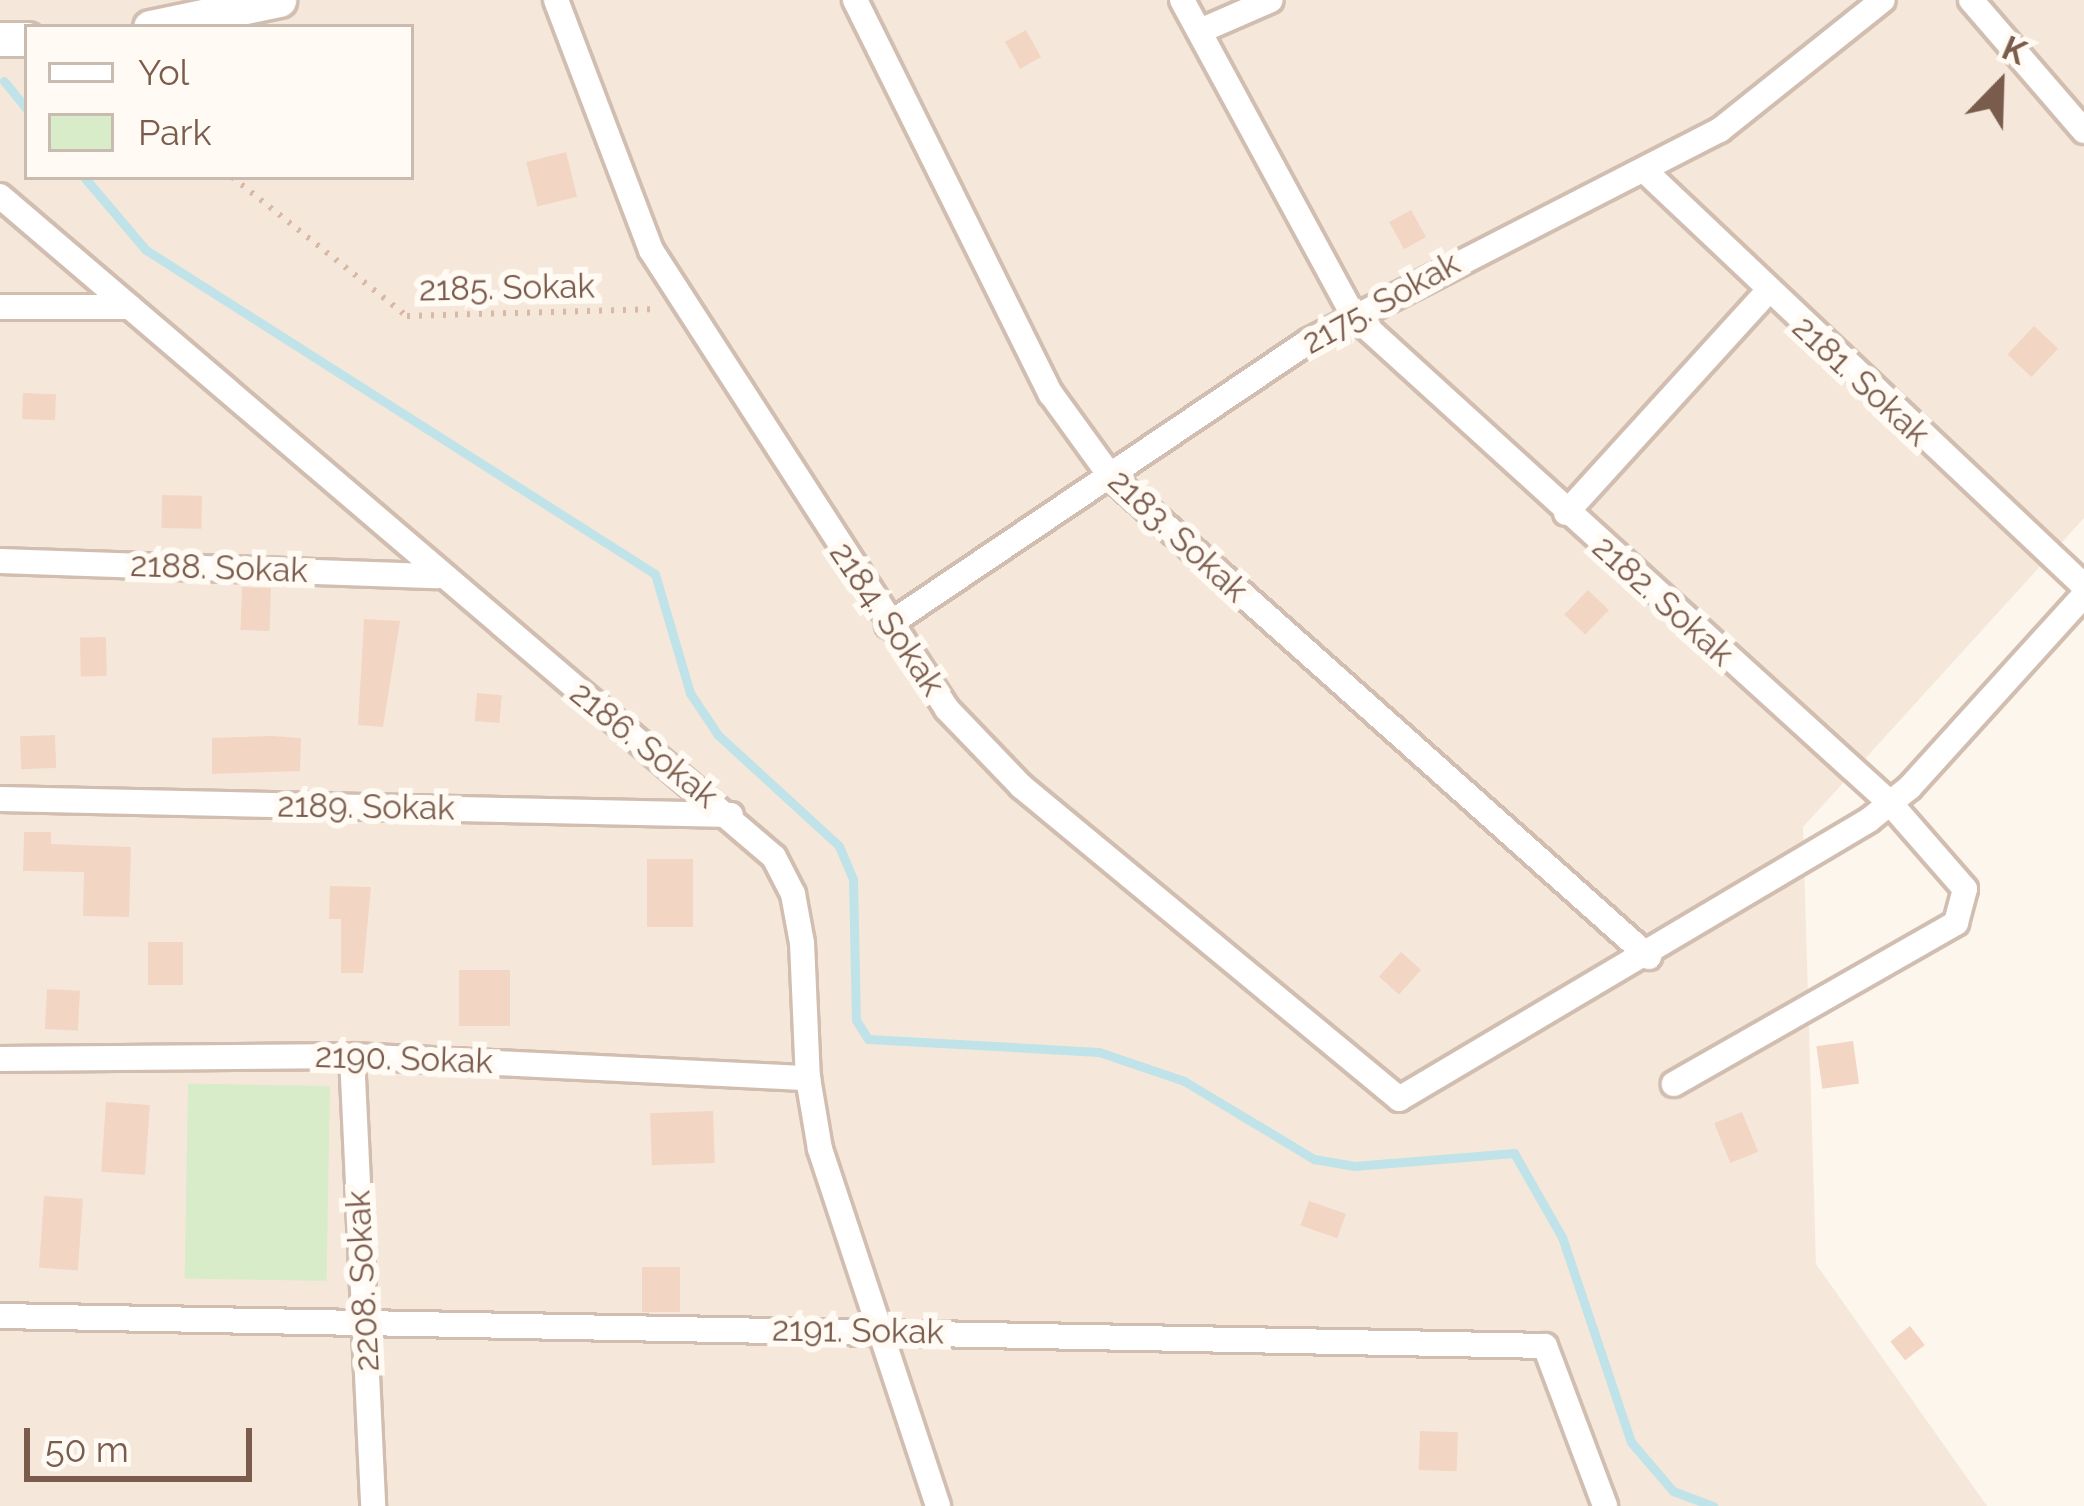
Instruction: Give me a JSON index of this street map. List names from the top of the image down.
{
  "streets": {
    "street": [
      "2175. Sokak",
      "2181. Sokak",
      "2183. Sokak",
      "2188. Sokak",
      "2182. Sokak",
      "2184. Sokak",
      "2186. Sokak",
      "2189. Sokak",
      "2190. Sokak",
      "2208. Sokak",
      "2191. Sokak"
    ],
    "path": ["2185. Sokak"]
  },
  "crossings": [
    ["2185. Sokak", "2184. Sokak"],
    ["2175. Sokak", "2181. Sokak"],
    ["2175. Sokak", "2183. Sokak"],
    ["2175. Sokak", "2182. Sokak"],
    ["2175. Sokak", "2184. Sokak"],
    ["2183. Sokak", "2184. Sokak"],
    ["2188. Sokak", "2186. Sokak"],
    ["2186. Sokak", "2189. Sokak"],
    ["2186. Sokak", "2190. Sokak"],
    ["2186. Sokak", "2191. Sokak"],
    ["2190. Sokak", "2208. Sokak"],
    ["2208. Sokak", "2191. Sokak"]
  ],
  "legend": ["Yol", "Park"],
  "scale_bar": "50 m",
  "north": "top right"
}
